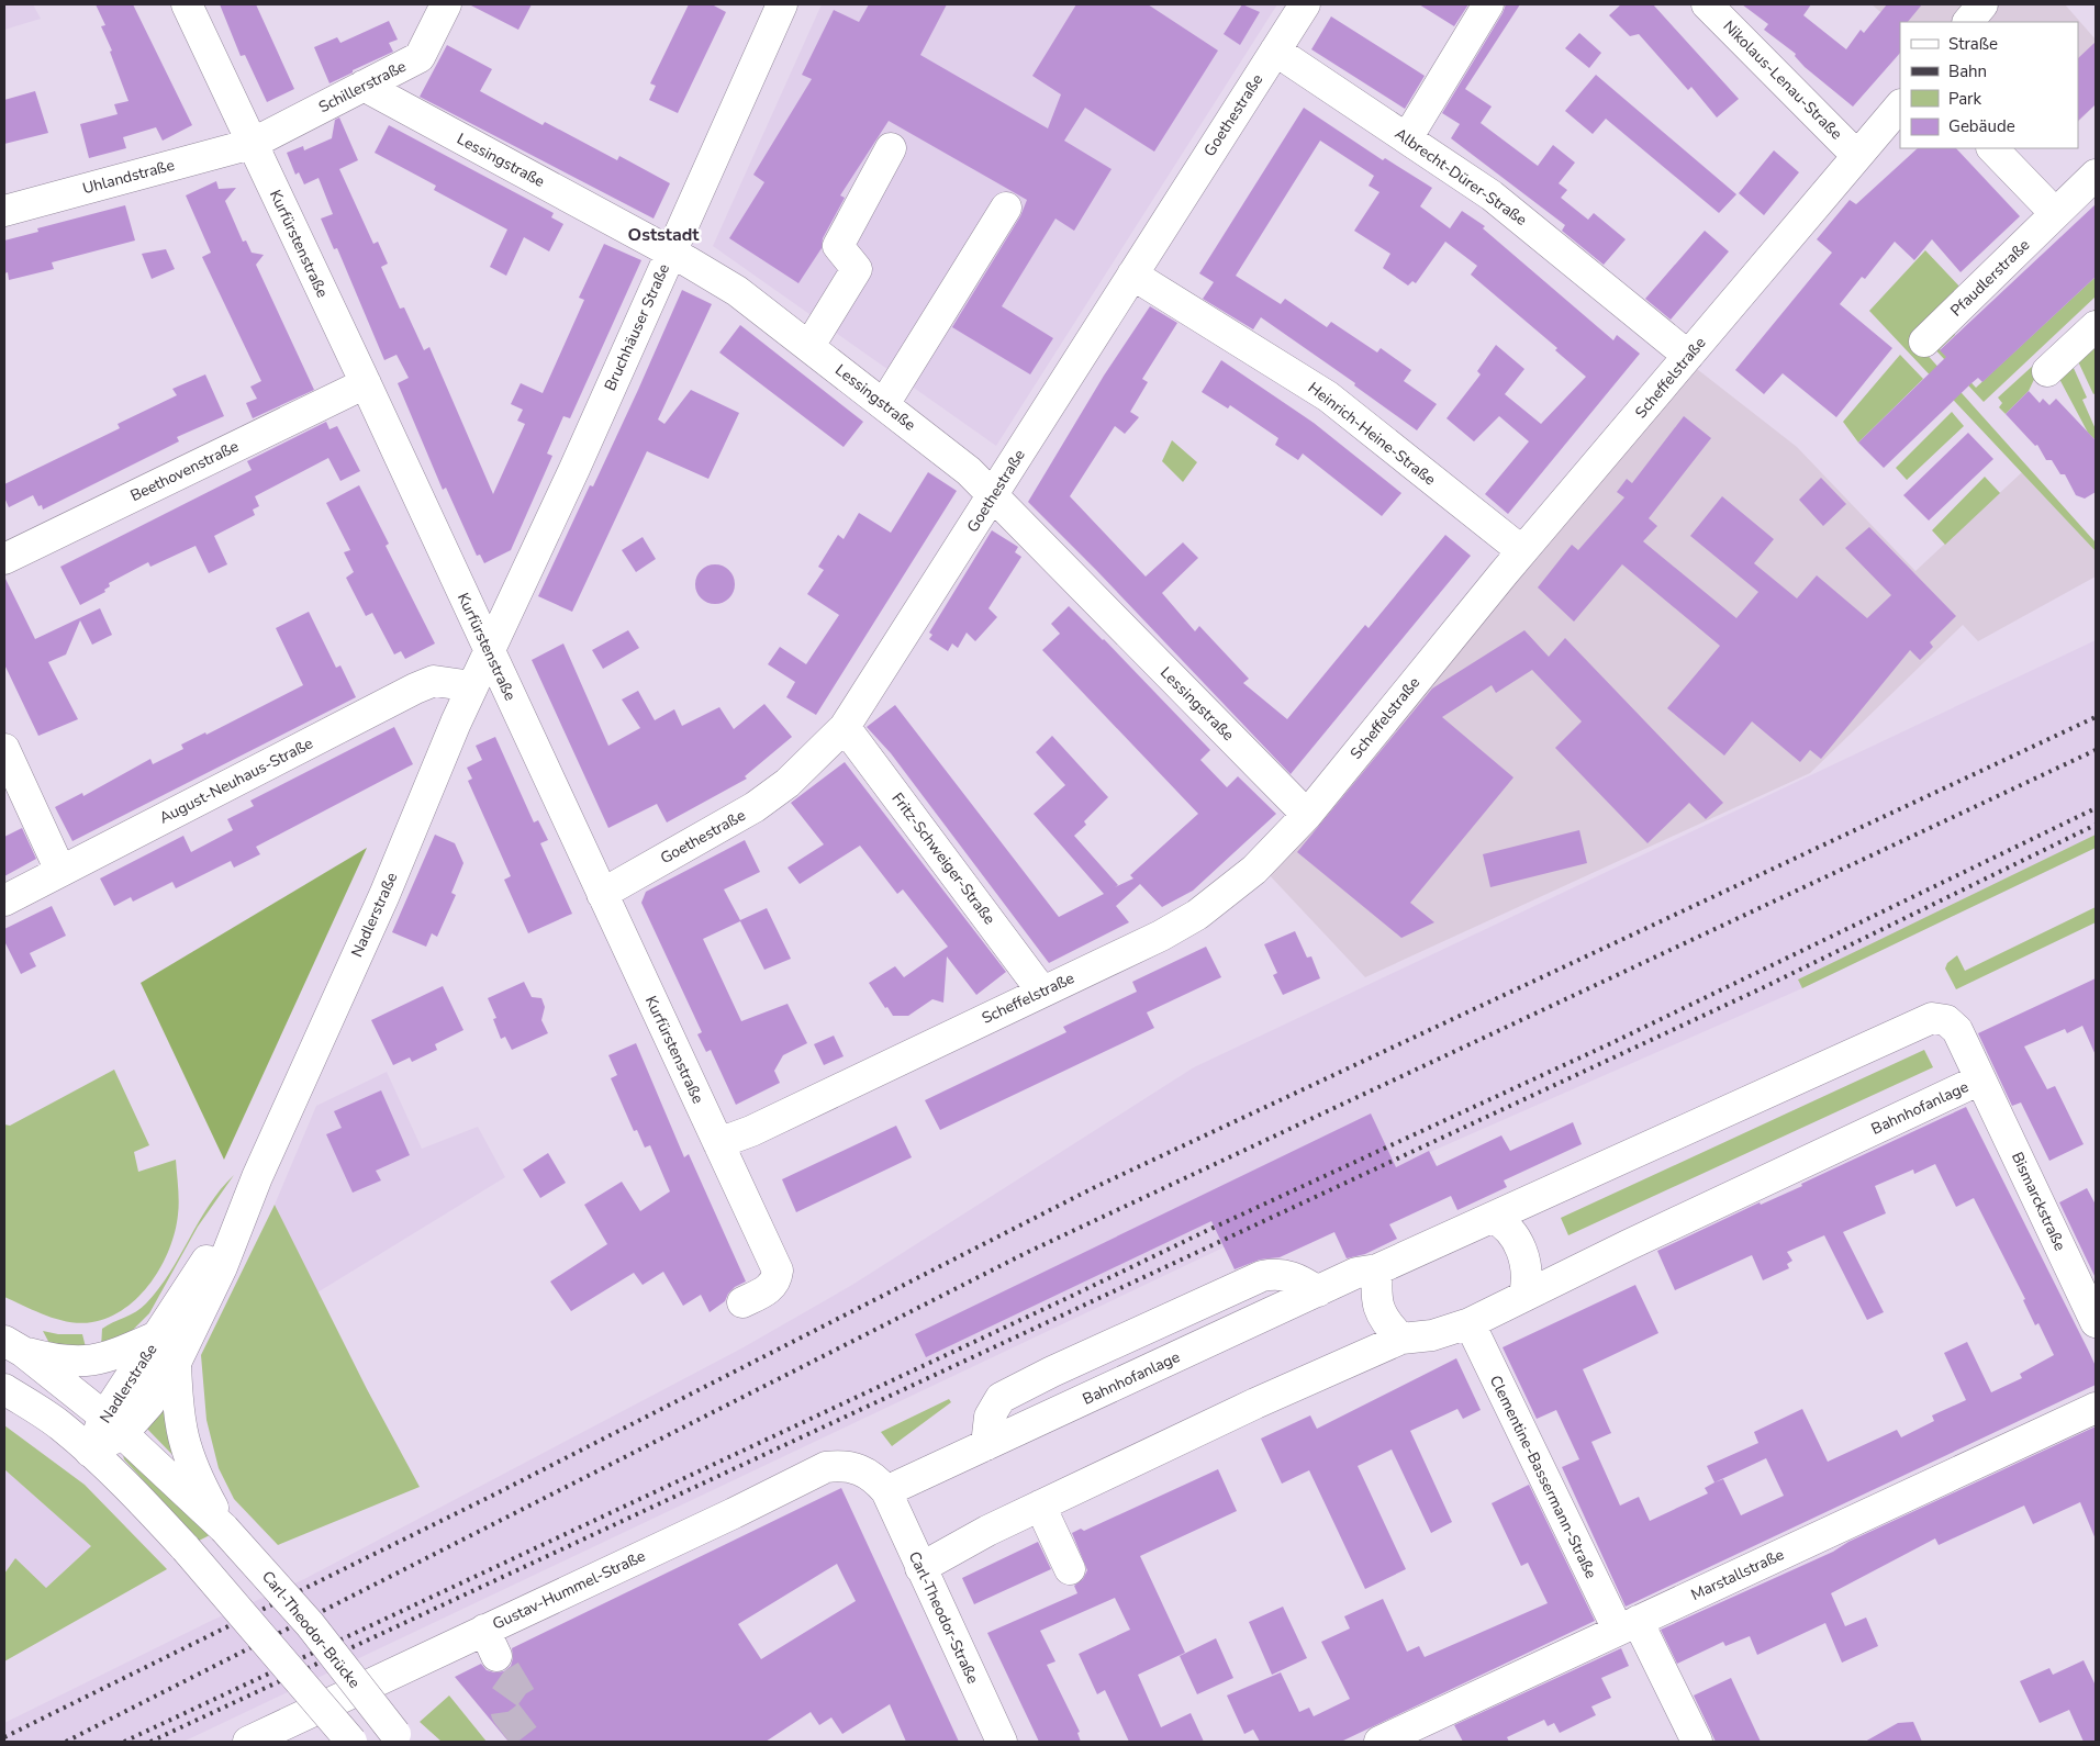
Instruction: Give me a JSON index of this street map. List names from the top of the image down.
{
  "streets": {
    "street": [
      "Nikolaus-Lenau-Straße",
      "Schillerstraße",
      "Goethestraße",
      "Lessingstraße",
      "Uhlandstraße",
      "Albrecht-Dürer-Straße",
      "Kurfürstenstraße",
      "Pfaudlerstraße",
      "Bruchhäuser Straße",
      "Scheffelstraße",
      "Heinrich-Heine-Straße",
      "Beethovenstraße",
      "August-Neuhaus-Straße",
      "Fritz-Schweiger-Straße",
      "Nadlerstraße",
      "Bahnhofanlage",
      "Bismarckstraße",
      "Clementine-Bassermann-Straße",
      "Marstallstraße",
      "Gustav-Hummel-Straße",
      "Carl-Theodor-Straße",
      "Carl-Theodor-Brücke"
    ]
  },
  "crossings": [
    ["Nikolaus-Lenau-Straße", "Scheffelstraße"],
    ["Schillerstraße", "Lessingstraße"],
    ["Schillerstraße", "Uhlandstraße"],
    ["Schillerstraße", "Kurfürstenstraße"],
    ["Goethestraße", "Lessingstraße"],
    ["Goethestraße", "Albrecht-Dürer-Straße"],
    ["Goethestraße", "Kurfürstenstraße"],
    ["Goethestraße", "Heinrich-Heine-Straße"],
    ["Goethestraße", "Fritz-Schweiger-Straße"],
    ["Lessingstraße", "Bruchhäuser Straße"],
    ["Lessingstraße", "Scheffelstraße"],
    ["Uhlandstraße", "Kurfürstenstraße"],
    ["Albrecht-Dürer-Straße", "Scheffelstraße"],
    ["Kurfürstenstraße", "Bruchhäuser Straße"],
    ["Kurfürstenstraße", "Scheffelstraße"],
    ["Kurfürstenstraße", "Beethovenstraße"],
    ["Kurfürstenstraße", "Nadlerstraße"],
    ["Bruchhäuser Straße", "Nadlerstraße"],
    ["Scheffelstraße", "Heinrich-Heine-Straße"],
    ["Scheffelstraße", "Fritz-Schweiger-Straße"],
    ["August-Neuhaus-Straße", "Nadlerstraße"],
    ["Bahnhofanlage", "Bismarckstraße"],
    ["Bahnhofanlage", "Clementine-Bassermann-Straße"],
    ["Bahnhofanlage", "Gustav-Hummel-Straße"],
    ["Bahnhofanlage", "Carl-Theodor-Straße"],
    ["Clementine-Bassermann-Straße", "Marstallstraße"],
    ["Gustav-Hummel-Straße", "Carl-Theodor-Straße"]
  ],
  "districts": ["Oststadt"],
  "legend": [
    "Straße",
    "Bahn",
    "Park",
    "Gebäude"
  ]
}
